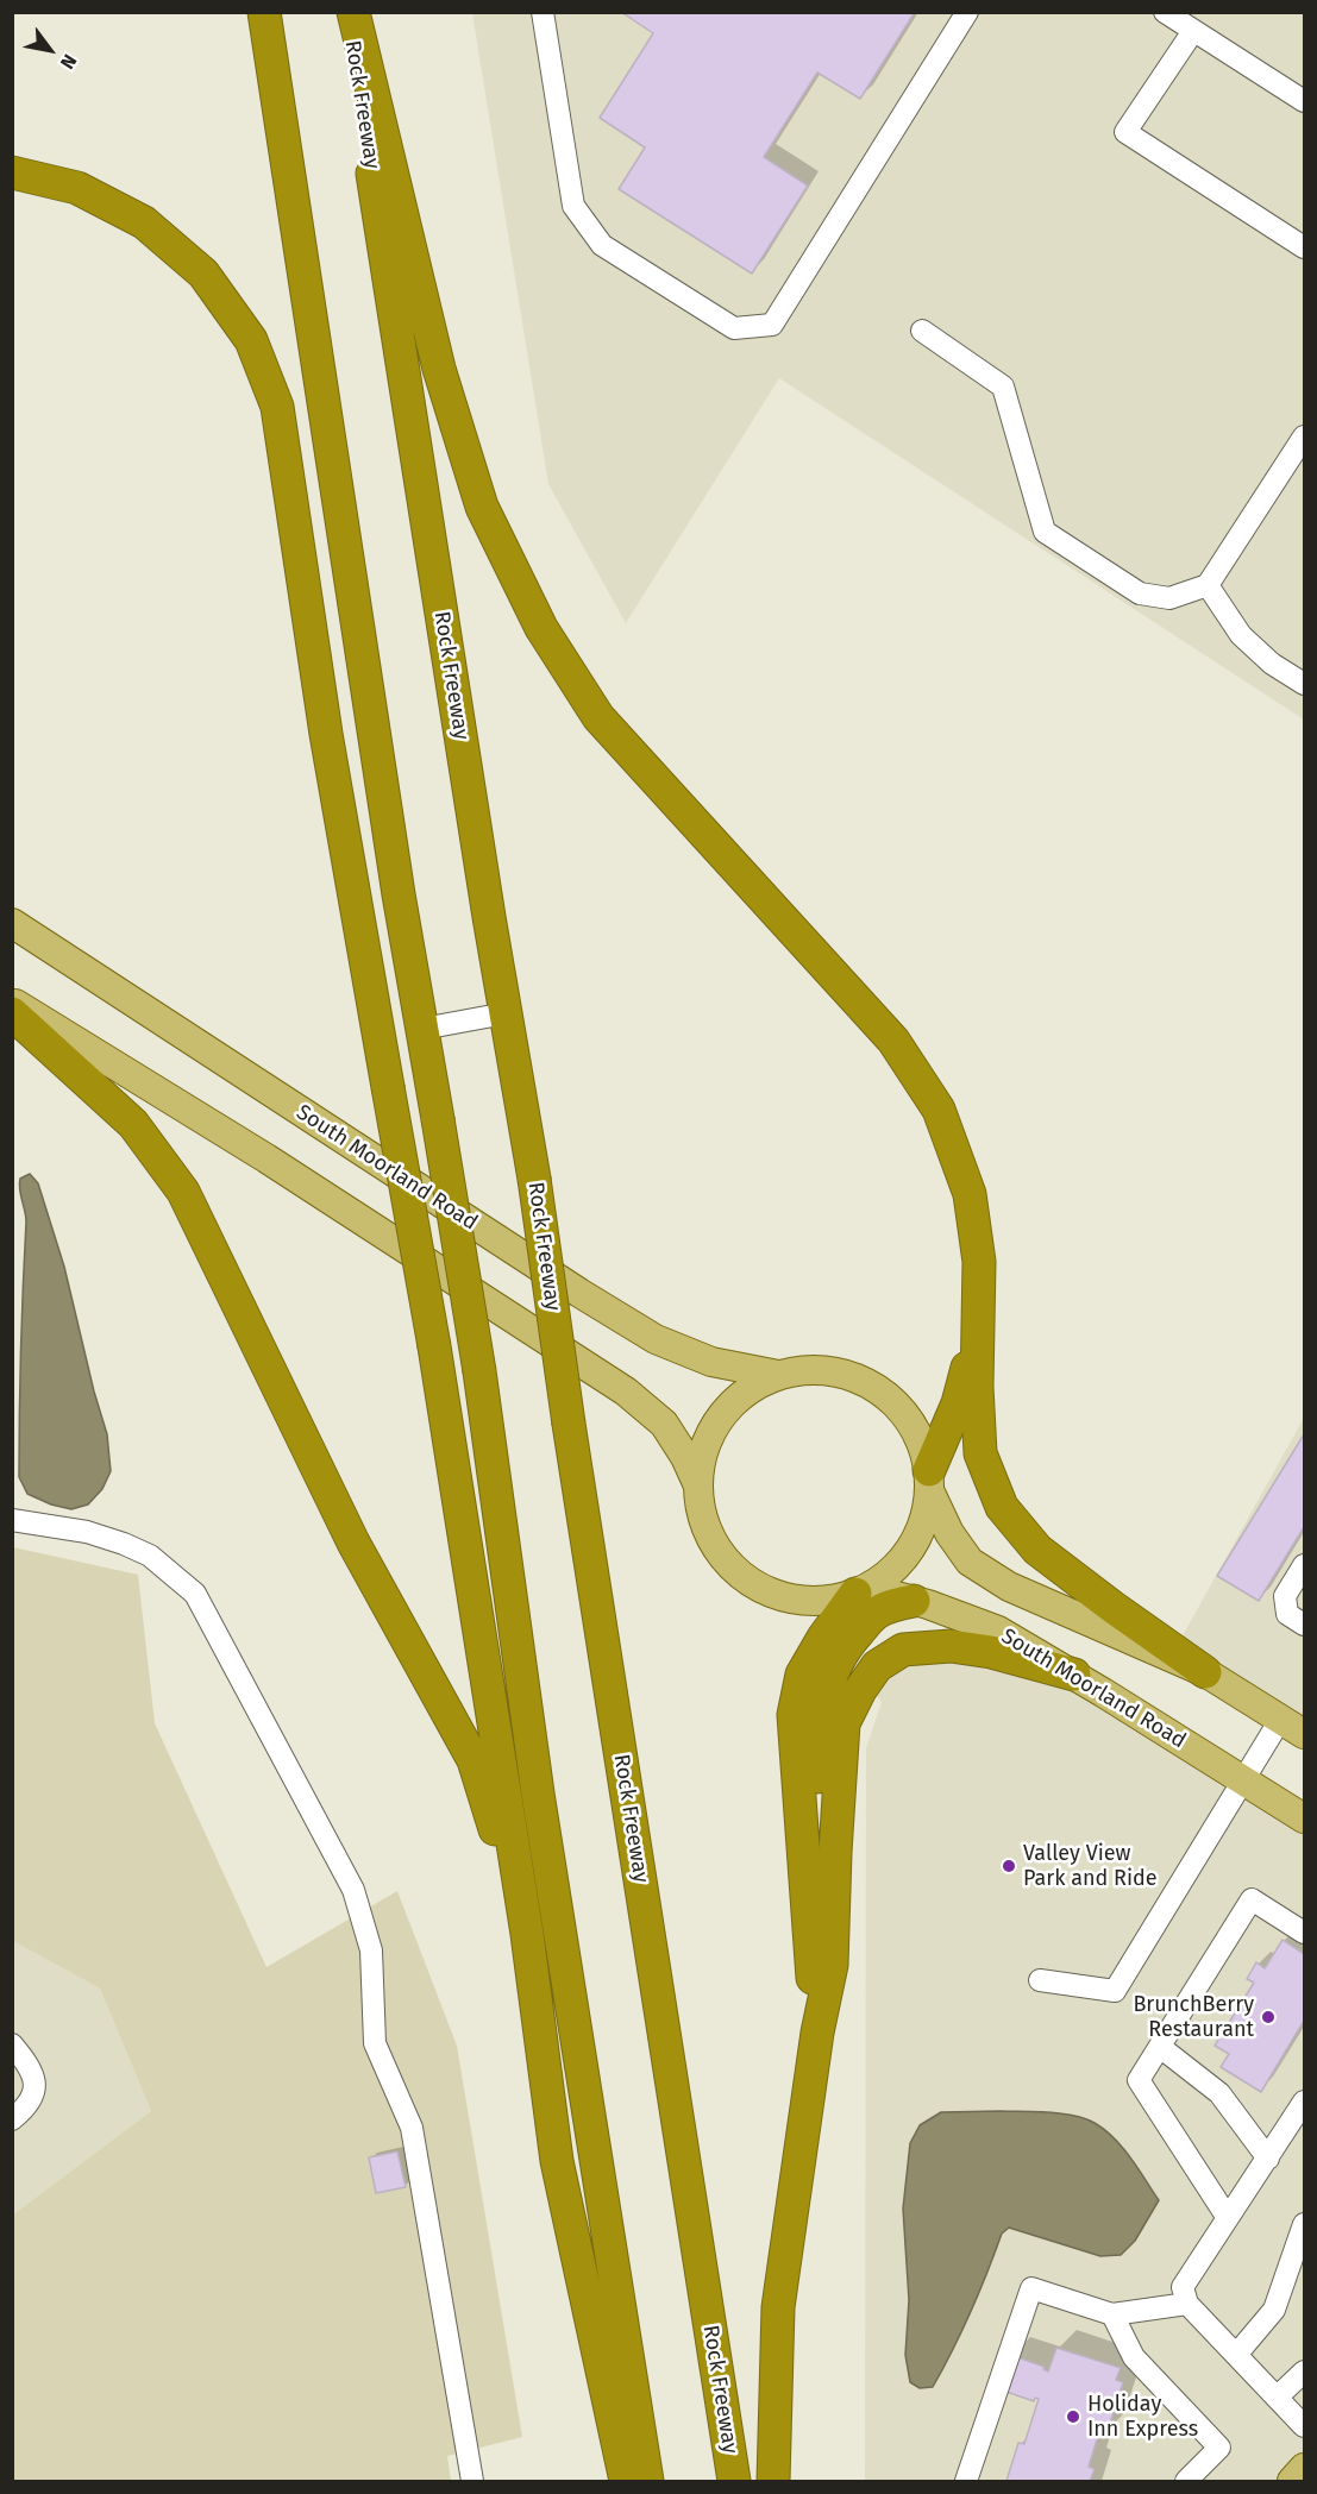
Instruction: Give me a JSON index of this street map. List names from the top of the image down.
{
  "streets": {
    "highway": ["Rock Freeway"],
    "main road": ["South Moorland Road"]
  },
  "places": ["Valley View Park and Ride", "BrunchBerry Restaurant", "Holiday Inn Express"],
  "north": "bottom right"
}
